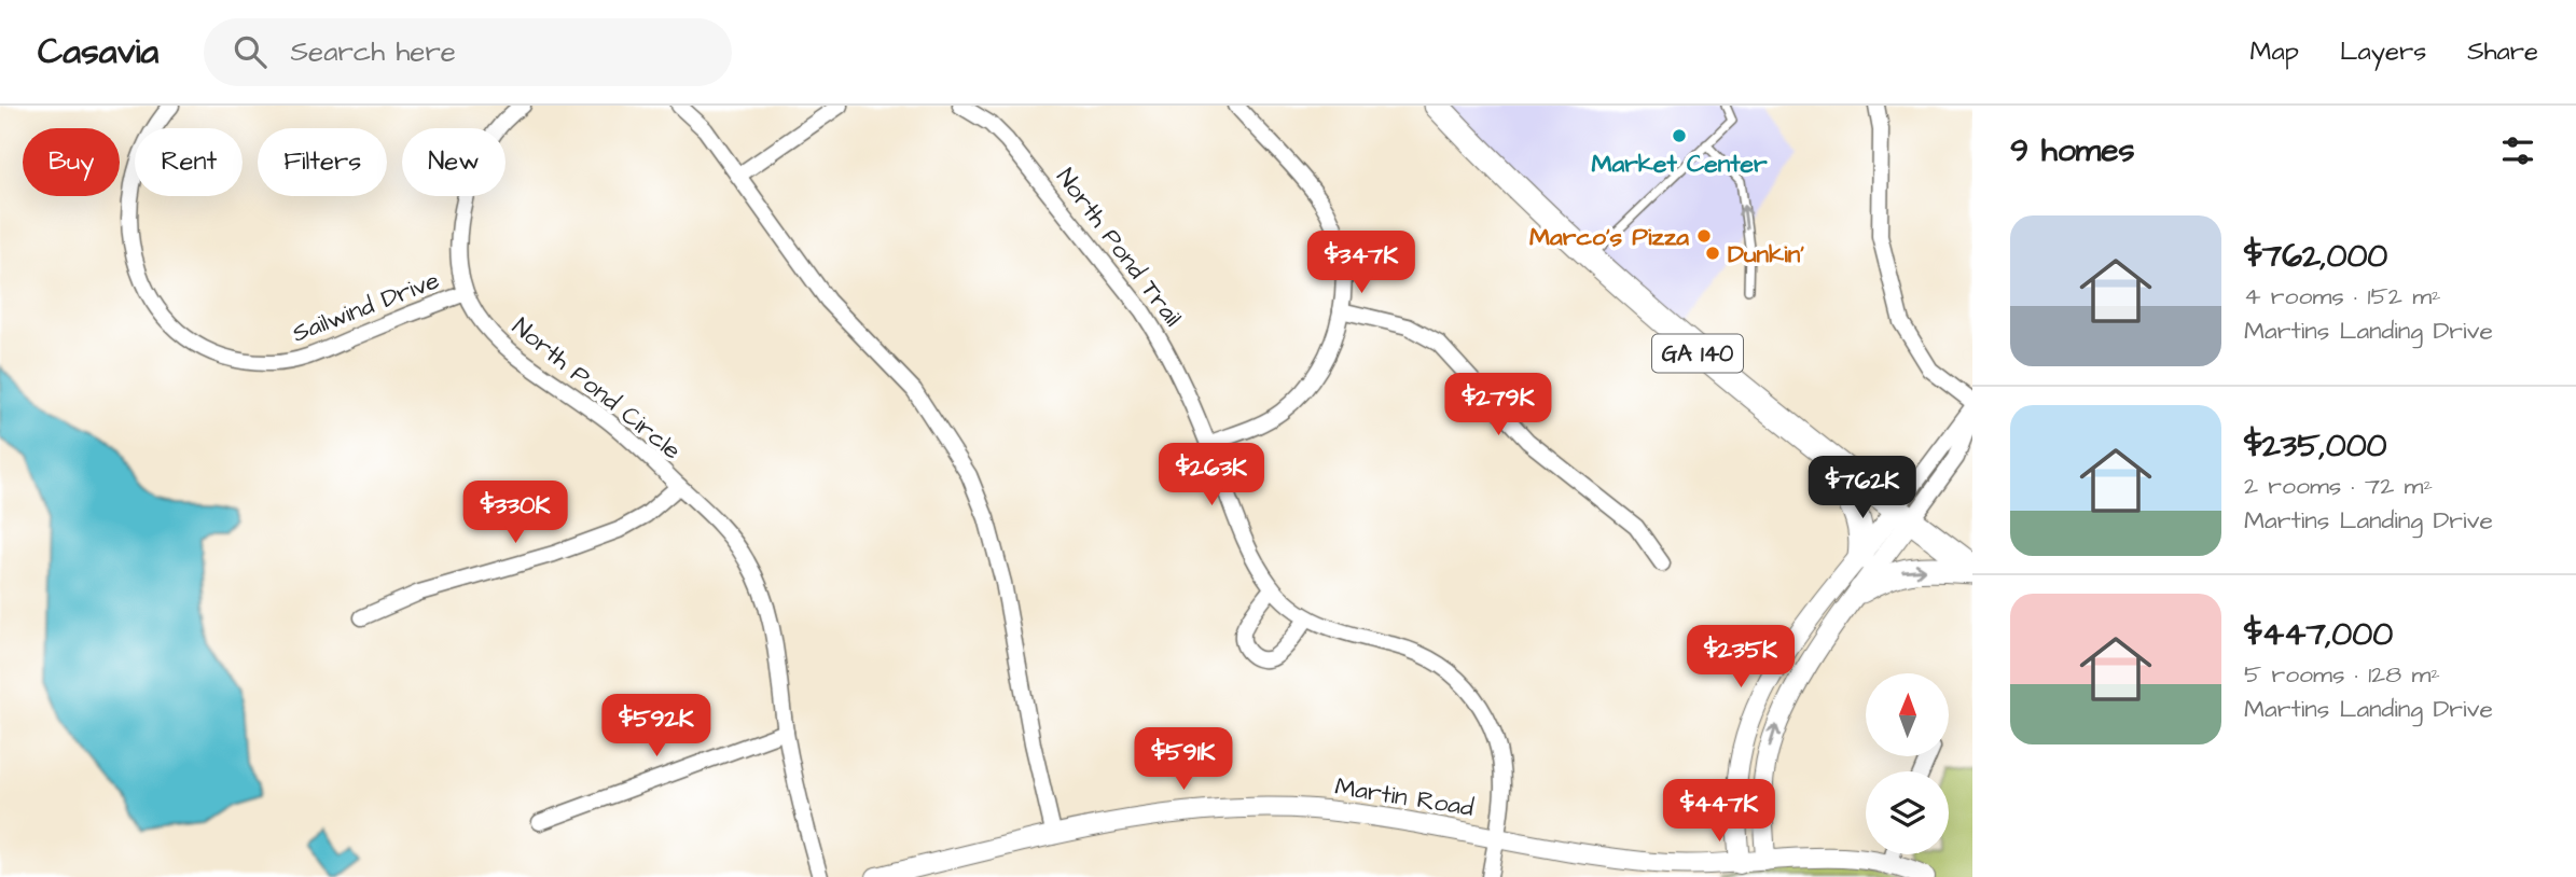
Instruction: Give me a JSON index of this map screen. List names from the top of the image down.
{
  "streets": {
    "main road": ["GA 140"],
    "street": [
      "North Pond Trail",
      "Sailwind Drive",
      "North Pond Circle",
      "Martin Road"
    ]
  },
  "crossings": [
    ["North Pond Trail", "Martin Road"],
    ["Sailwind Drive", "North Pond Circle"]
  ],
  "places": ["Market Center", "Marco's Pizza", "Dunkin'"],
  "north": "top",
  "page": {
    "header": "Casavia",
    "search": "Search here",
    "nav": ["Map", "Layers", "Share"],
    "heading": "9 homes",
    "chip": [
      "Buy",
      "Rent",
      "Filters",
      "New"
    ],
    "list": [
      {
        "name": "$762,000",
        "note": "4 rooms · 152 m² · Martins Landing Drive"
      },
      {
        "name": "$235,000",
        "note": "2 rooms · 72 m² · Martins Landing Drive"
      },
      {
        "name": "$447,000",
        "note": "5 rooms · 128 m² · Martins Landing Drive"
      }
    ],
    "price": [
      "$347K",
      "$279K",
      "$263K",
      "$762K",
      "$330K",
      "$235K",
      "$592K",
      "$591K",
      "$447K"
    ]
  }
}
